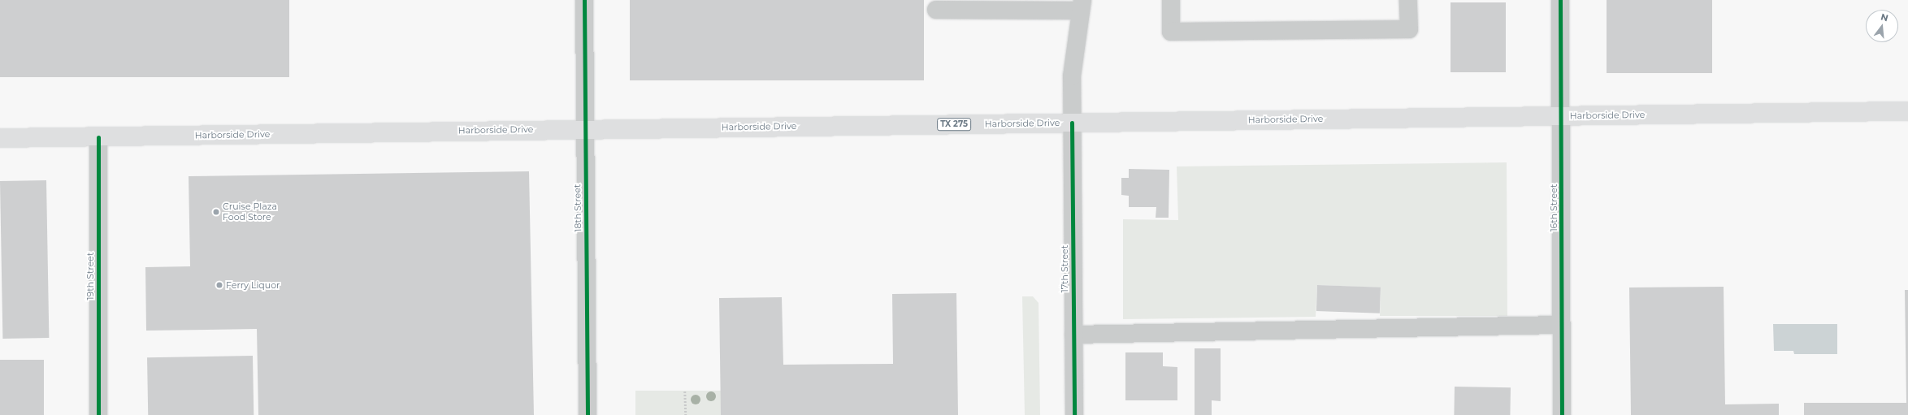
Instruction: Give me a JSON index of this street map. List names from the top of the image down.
{
  "streets": {
    "main road": ["Harborside Drive", "TX 275"],
    "street": [
      "18th Street",
      "16th Street",
      "17th Street",
      "19th Street"
    ]
  },
  "crossings": [
    ["Harborside Drive", "18th Street"],
    ["Harborside Drive", "16th Street"],
    ["Harborside Drive", "17th Street"],
    ["Harborside Drive", "19th Street"]
  ],
  "places": ["Cruise Plaza Food Store", "Ferry Liquor"],
  "north": "top"
}
